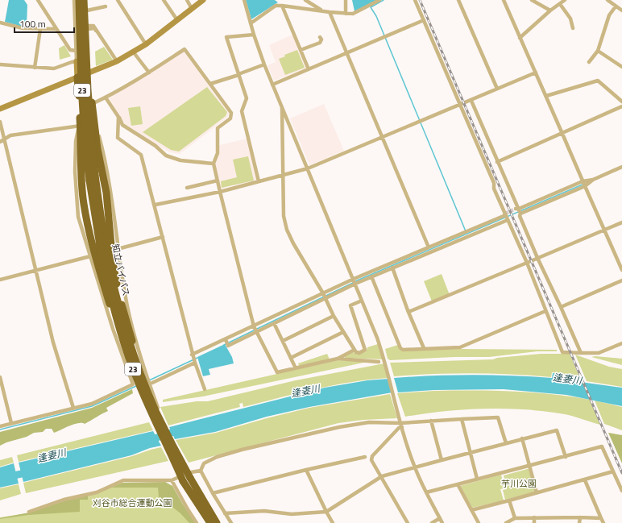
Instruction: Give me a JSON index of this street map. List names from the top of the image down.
{
  "streets": {
    "highway": ["23", "知立バイパス"]
  },
  "crossings": [
    ["23", "知立バイパス"]
  ],
  "water": ["逢妻川"],
  "parks": ["芋川公園", "刈谷市総合運動公園"],
  "scale_bar": "100 m"
}
